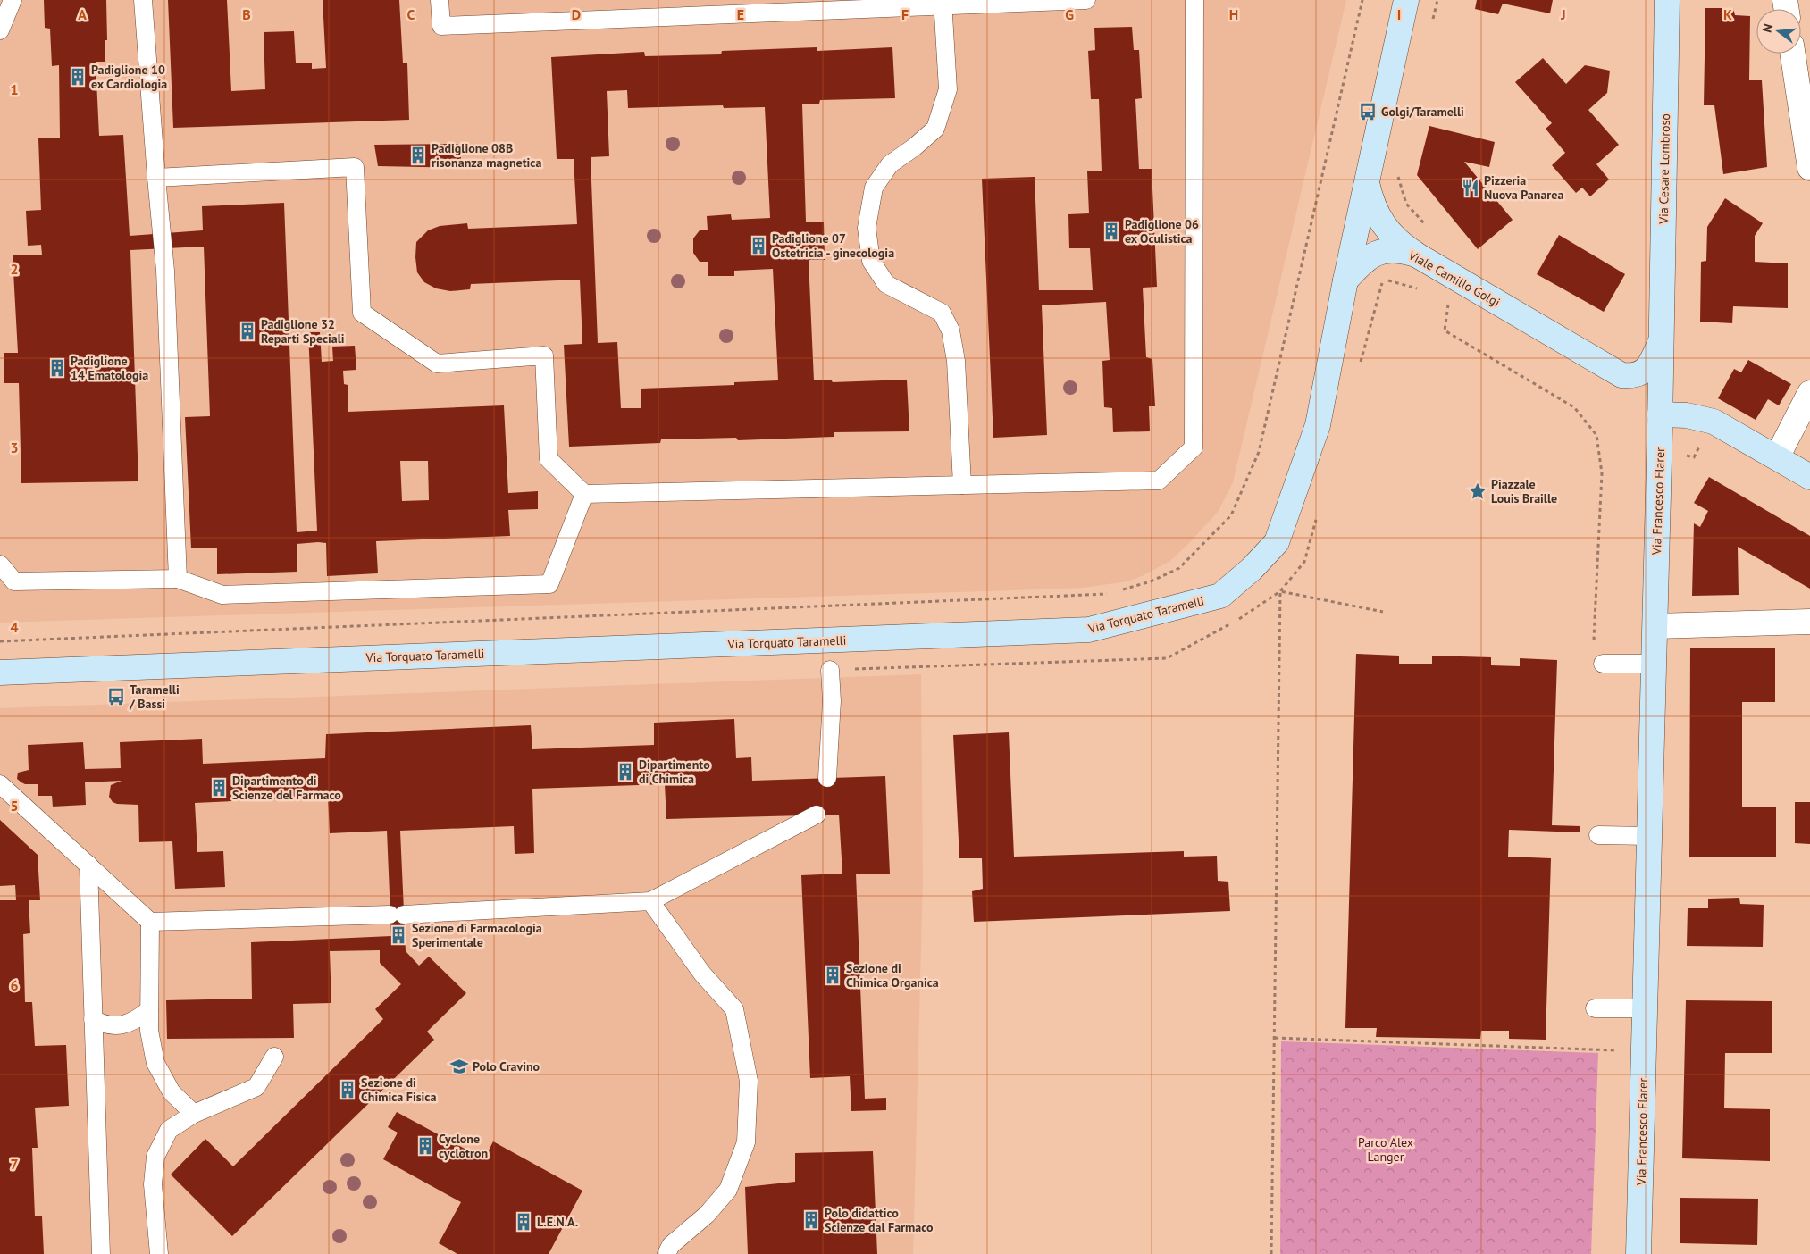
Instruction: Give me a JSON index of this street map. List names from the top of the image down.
{
  "streets": {
    "main road": [
      "Via Cesare Lombroso",
      "Viale Camillo Golgi",
      "Via Francesco Flarer",
      "Via Torquato Taramelli"
    ]
  },
  "crossings": [
    ["Via Cesare Lombroso", "Via Francesco Flarer"],
    ["Viale Camillo Golgi", "Via Francesco Flarer"],
    ["Viale Camillo Golgi", "Via Torquato Taramelli"]
  ],
  "parks": ["Parco Alex Langer"],
  "places": {
    "building": [
      "Padiglione 10 ex Cardiologia",
      "Padiglione 08B risonanza magnetica",
      "Padiglione 06 ex Oculistica",
      "Padiglione 07 Ostetricia - ginecologia",
      "Padiglione 32 Reparti Speciali",
      "Padiglione 14 Ematologia",
      "Dipartimento di Chimica",
      "Dipartimento di Scienze del Farmaco",
      "Sezione di Farmacologia Sperimentale",
      "Sezione di Chimica Organica",
      "Sezione di Chimica Fisica",
      "Cyclone cyclotron",
      "Polo didattico Scienze dal Farmaco",
      "L.E.N.A."
    ],
    "bus stop": ["Golgi/Taramelli", "Taramelli / Bassi"],
    "restaurant": ["Pizzeria Nuova Panarea"],
    "place": ["Piazzale Louis Braille"],
    "school or university": ["Polo Cravino"]
  },
  "north": "left",
  "grid": {
    "columns": [
      "A",
      "B",
      "C",
      "D",
      "E",
      "F",
      "G",
      "H",
      "I",
      "J",
      "K"
    ],
    "rows": [
      "1",
      "2",
      "3",
      "4",
      "5",
      "6",
      "7"
    ]
  }
}
